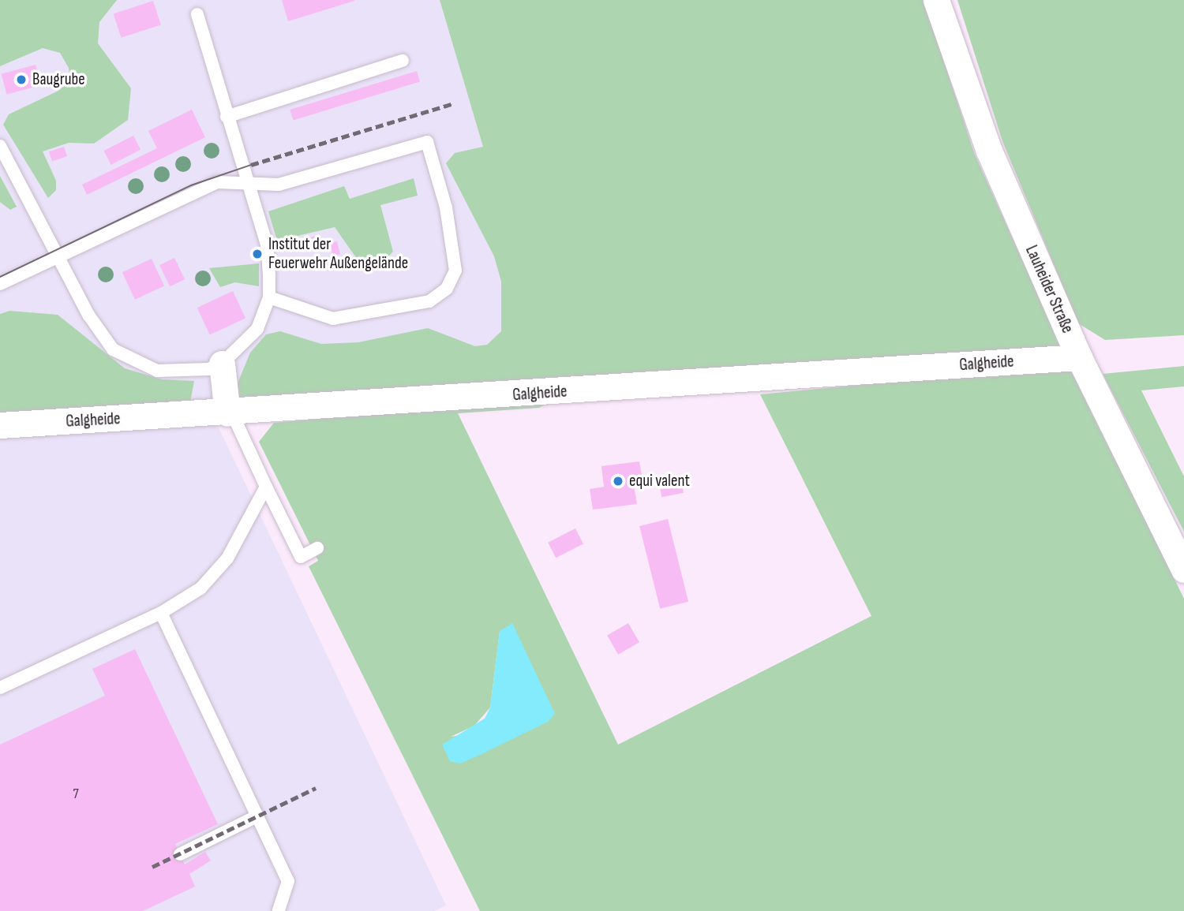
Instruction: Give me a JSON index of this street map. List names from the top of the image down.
{
  "streets": {
    "street": ["Lauheider Straße", "Galgheide"]
  },
  "crossings": [
    ["Lauheider Straße", "Galgheide"]
  ],
  "places": ["Baugrube", "Institut der Feuerwehr Außengelände", "equi valent"],
  "house_numbers": ["7"]
}
